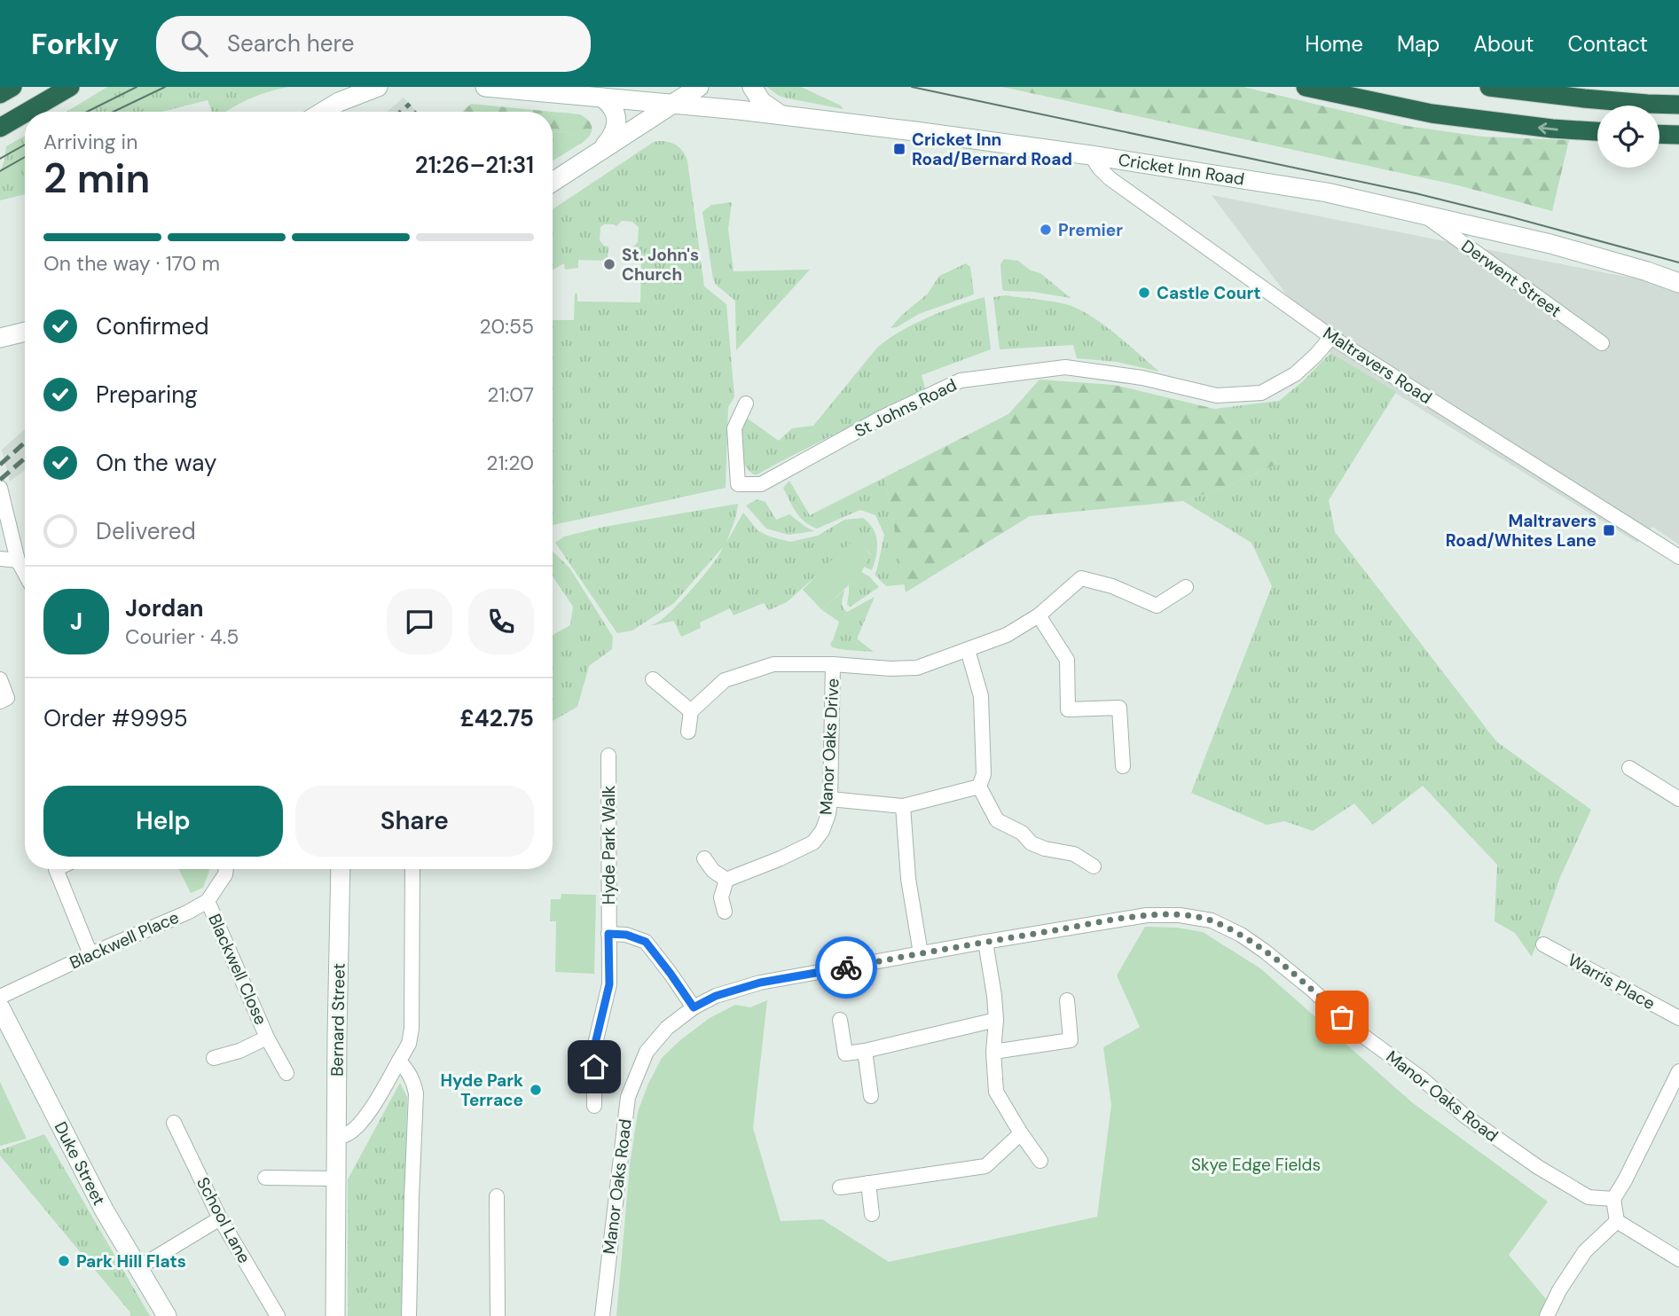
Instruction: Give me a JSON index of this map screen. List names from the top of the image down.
{
  "streets": {
    "street": [
      "Cricket Inn Road",
      "Derwent Street",
      "Maltravers Road",
      "St Johns Road",
      "Manor Oaks Drive",
      "Hyde Park Walk",
      "Blackwell Place",
      "Blackwell Close",
      "Warris Place",
      "Bernard Street",
      "Manor Oaks Road",
      "Duke Street",
      "School Lane"
    ]
  },
  "crossings": [
    ["Cricket Inn Road", "Derwent Street"],
    ["Cricket Inn Road", "Maltravers Road"],
    ["Maltravers Road", "St Johns Road"],
    ["Blackwell Place", "Blackwell Close"]
  ],
  "parks": ["Skye Edge Fields"],
  "places": {
    "transit": ["Cricket Inn Road/Bernard Road", "Maltravers Road/Whites Lane"],
    "other": [
      "Premier",
      "St. John's Church",
      "Castle Court",
      "Hyde Park Terrace",
      "Park Hill Flats"
    ]
  },
  "page": {
    "header": "Forkly",
    "search": "Search here",
    "nav": [
      "Home",
      "Map",
      "About",
      "Contact"
    ],
    "heading": ["2 min", "Arriving in", "21:26–21:31"],
    "panel": [
      "Jordan",
      "Courier · 4.5",
      "Order #9995",
      "£42.75"
    ],
    "bar": "On the way · 170 m",
    "list": [
      ["Confirmed", "20:55"],
      ["Preparing", "21:07"],
      ["On the way", "21:20"],
      "Delivered"
    ],
    "round": "J",
    "buttons": ["Help", "Share"]
  }
}
